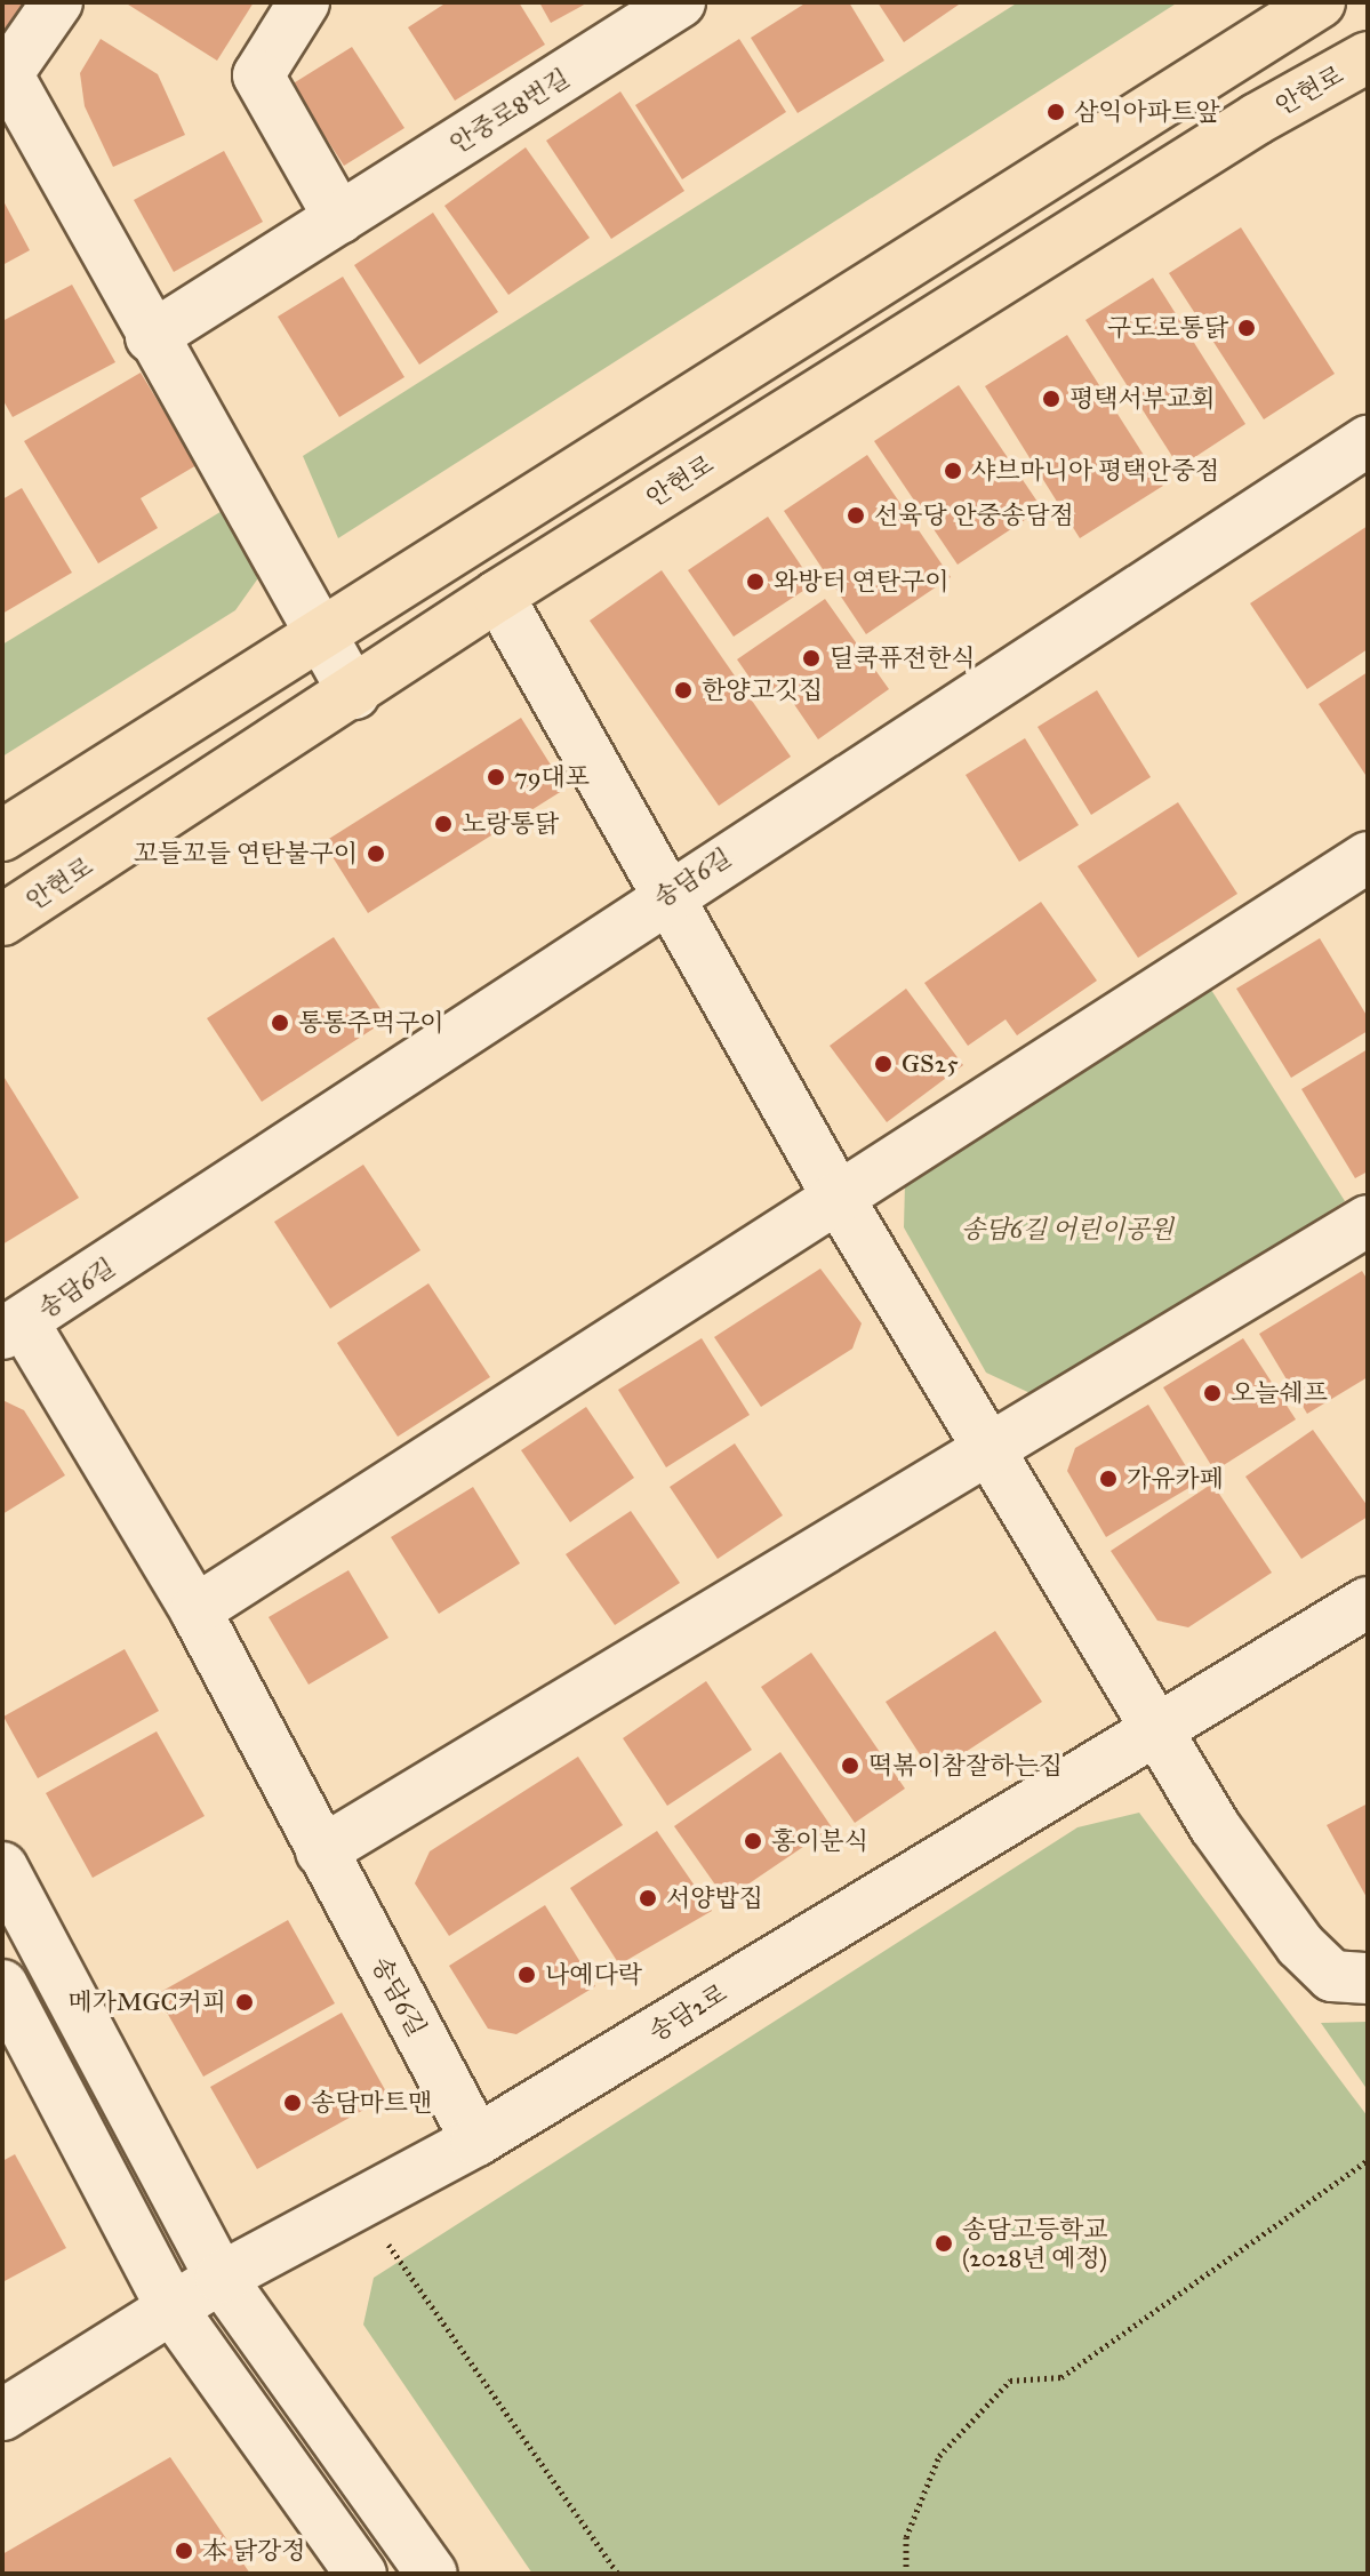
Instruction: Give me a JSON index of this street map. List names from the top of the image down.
{
  "streets": {
    "main road": ["안현로"],
    "street": ["안중로8번길", "송담6길", "송담2로"]
  },
  "crossings": [
    ["송담6길", "송담2로"]
  ],
  "parks": ["송담6길 어린이공원"],
  "places": [
    "삼익아파트앞",
    "구도로통닭",
    "평택서부교회",
    "샤브마니아 평택안중점",
    "선육당 안중송담점",
    "와방터 연탄구이",
    "딜쿡퓨전한식",
    "한양고깃집",
    "79대포",
    "노랑통닭",
    "꼬들꼬들 연탄불구이",
    "통통주먹구이",
    "GS25",
    "오늘쉐프",
    "가유카페",
    "떡볶이참잘하는집",
    "홍이분식",
    "서양밥집",
    "나예다락",
    "메가MGC커피",
    "송담마트맨",
    "송담고등학교 (2028년 예정)",
    "本 닭강정"
  ]
}
